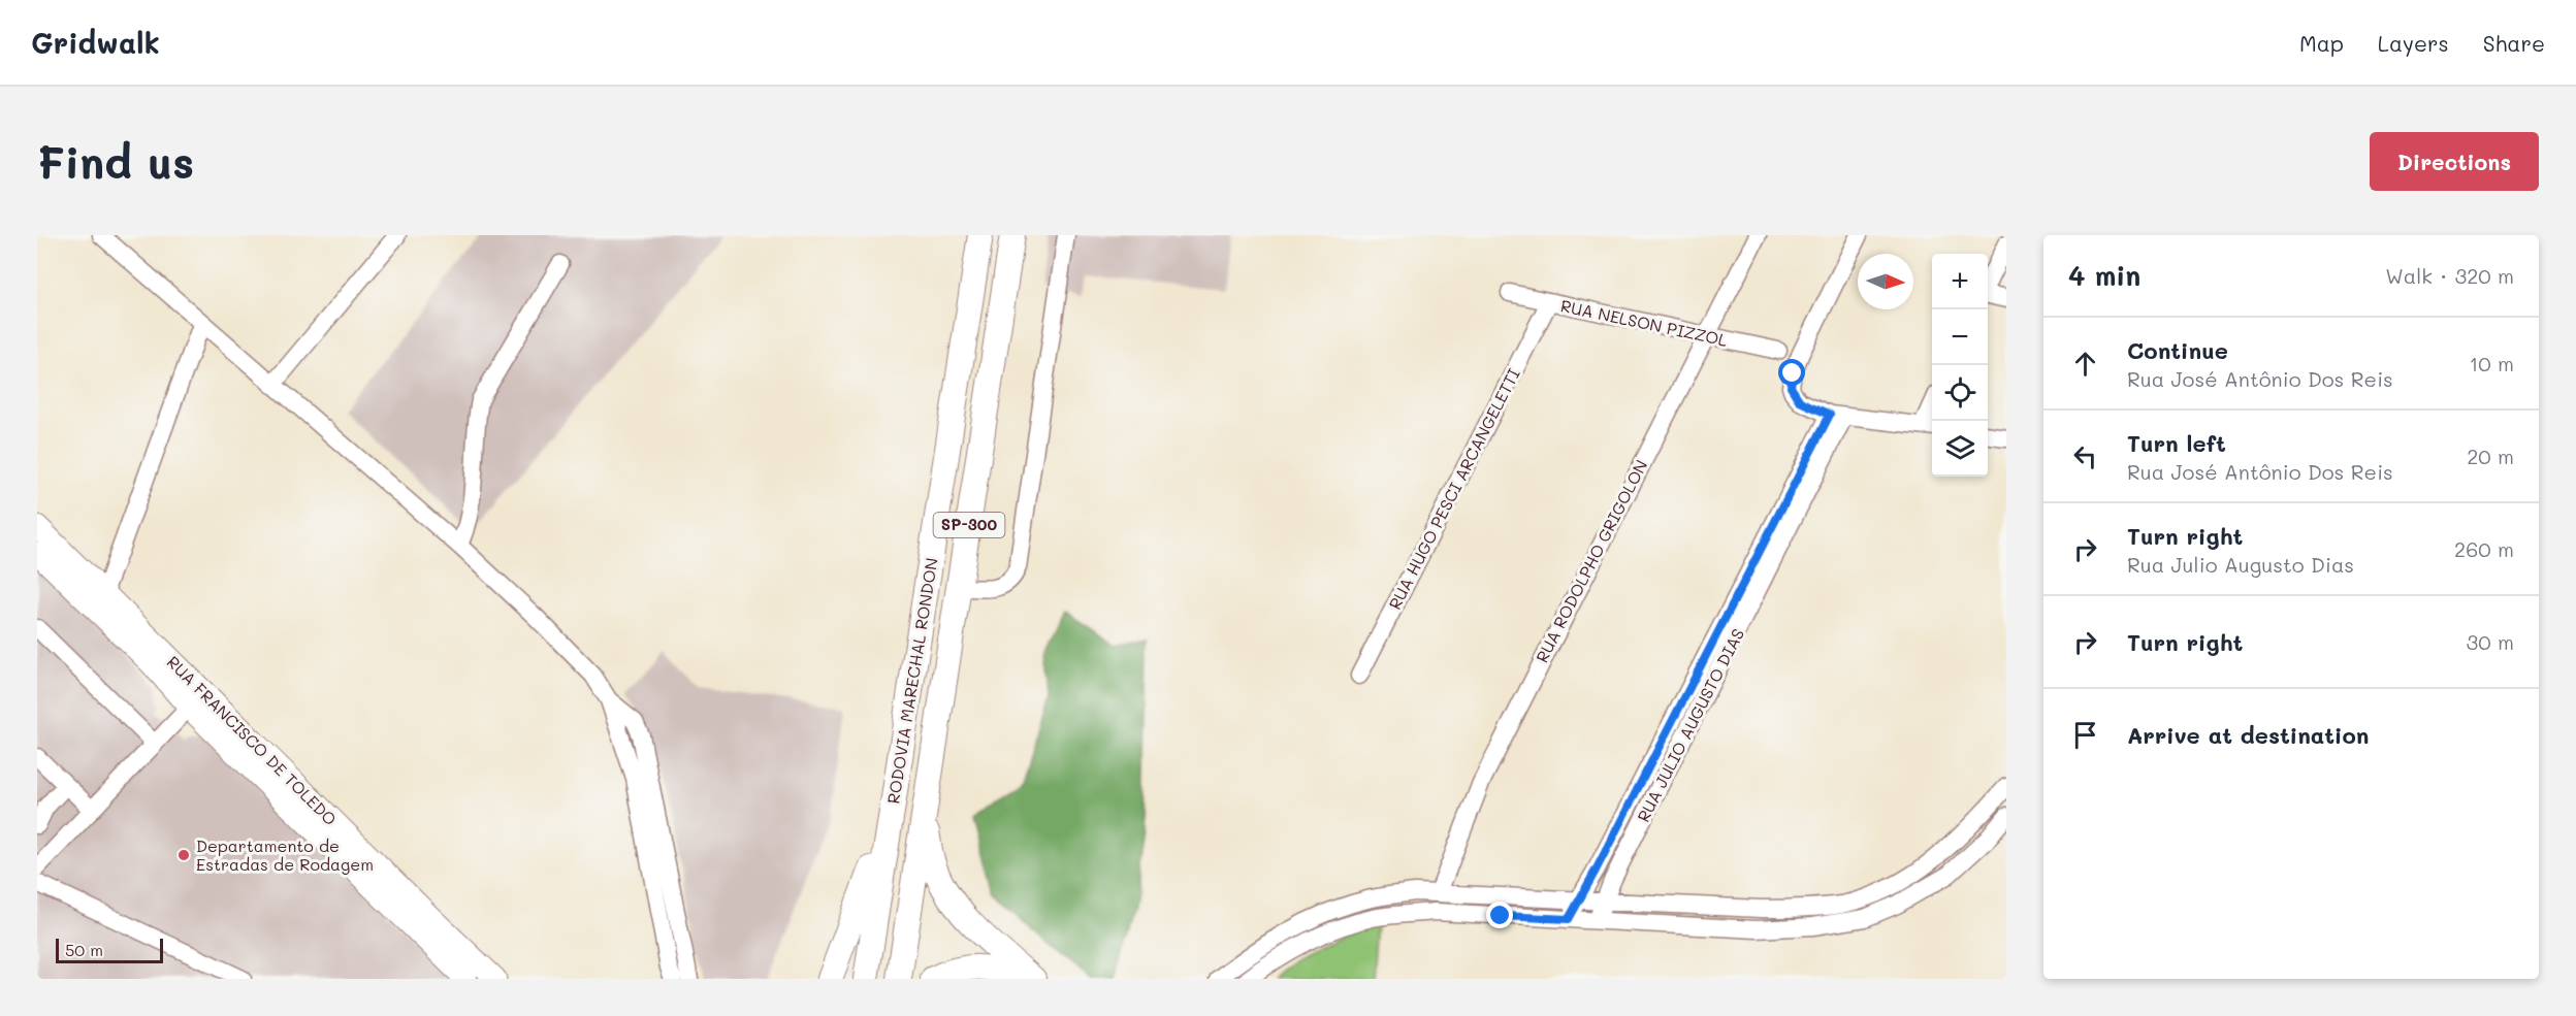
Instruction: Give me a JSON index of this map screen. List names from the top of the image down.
{
  "streets": {
    "highway": ["SP-300", "RODOVIA MARECHAL RONDON"],
    "main road": ["RUA FRANCISCO DE TOLEDO"],
    "street": [
      "RUA NELSON PIZZOL",
      "RUA HUGO PESCI ARCANGELETTI",
      "RUA RODOLPHO GRIGOLON",
      "RUA JULIO AUGUSTO DIAS"
    ]
  },
  "crossings": [
    ["RUA NELSON PIZZOL", "RUA HUGO PESCI ARCANGELETTI"],
    ["RUA NELSON PIZZOL", "RUA RODOLPHO GRIGOLON"]
  ],
  "places": ["Departamento de Estradas de Rodagem"],
  "scale_bar": "50 m",
  "north": "right",
  "page": {
    "header": "Gridwalk",
    "nav": ["Map", "Layers", "Share"],
    "buttons": "Directions",
    "title": "Find us",
    "heading": ["4 min", "Walk · 320 m"],
    "map_buttons": ["+", "−"],
    "list": [
      ["Continue", "Rua José Antônio Dos Reis", "10 m"],
      ["Turn left", "Rua José Antônio Dos Reis", "20 m"],
      ["Turn right", "Rua Julio Augusto Dias", "260 m"],
      ["Turn right", "30 m"],
      "Arrive at destination"
    ],
    "scale": "50 m"
  }
}
